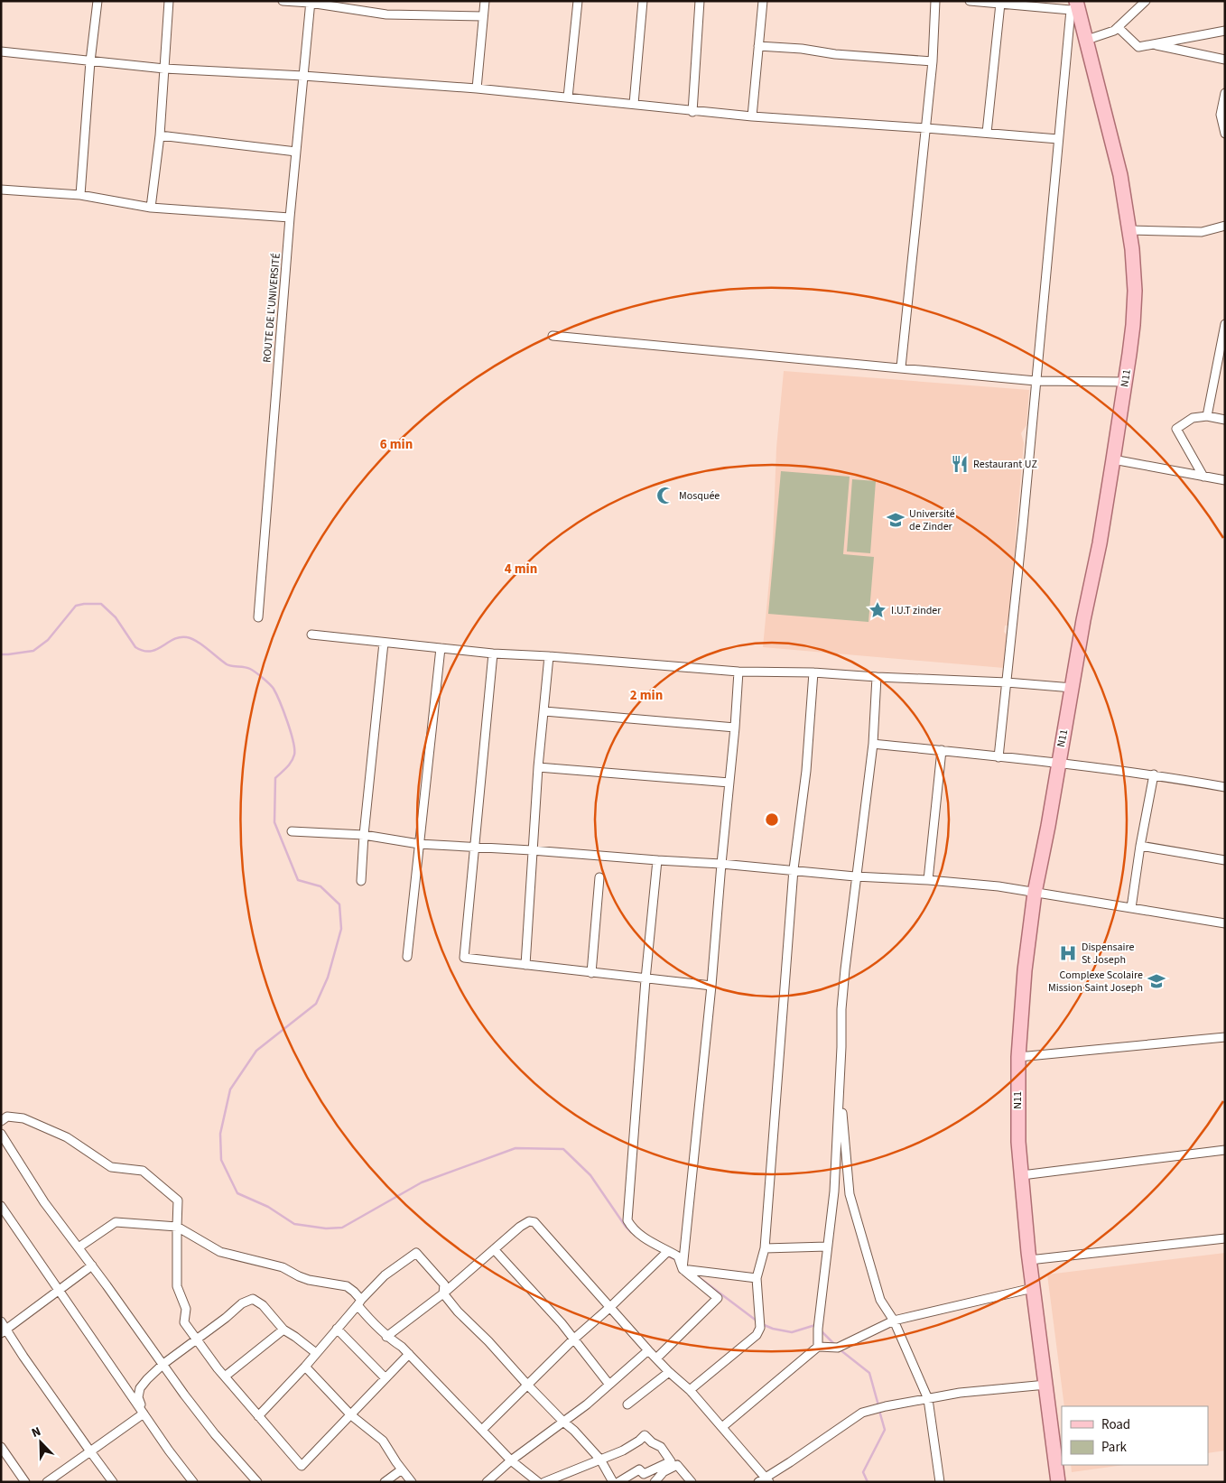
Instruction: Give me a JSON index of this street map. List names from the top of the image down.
{
  "streets": {
    "main road": ["N11"],
    "street": ["ROUTE DE L'UNIVERSITÉ"]
  },
  "places": {
    "restaurant": ["Restaurant UZ"],
    "mosque": ["Mosquée"],
    "school or university": ["Université de Zinder", "Complexe Scolaire Mission Saint Joseph"],
    "place": ["I.U.T zinder"],
    "hospital": ["Dispensaire St Joseph"]
  },
  "legend": ["Road", "Park"],
  "north": "top left",
  "rings": ["6 min", "4 min", "2 min"]
}
